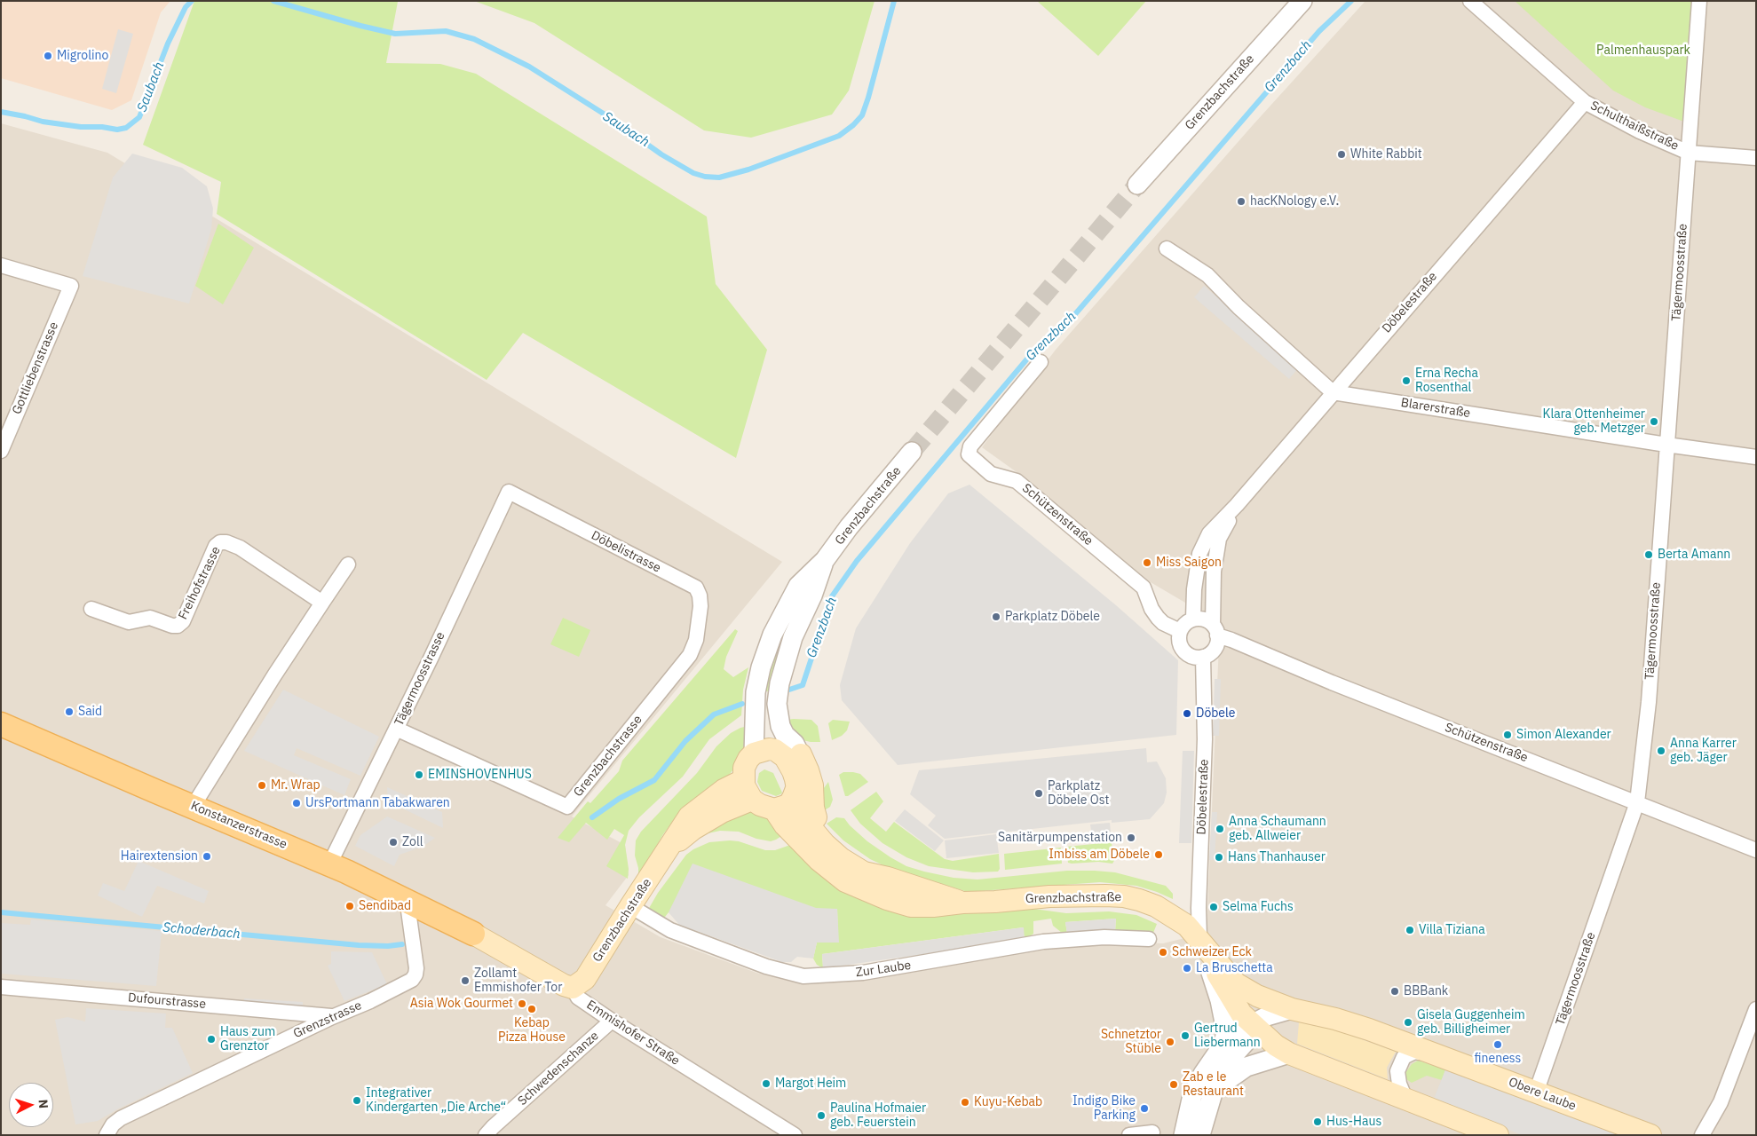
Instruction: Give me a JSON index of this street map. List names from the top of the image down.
{
  "streets": {
    "main road": [
      "Grenzbachstraße",
      "Döbelestraße",
      "Konstanzerstrasse",
      "Emmishofer Straße",
      "Obere Laube"
    ],
    "street": [
      "Schulthaißstraße",
      "Tägermoosstraße",
      "Gottliebenstrasse",
      "Blarerstraße",
      "Schützenstraße",
      "Döbelistrasse",
      "Freihofstrasse",
      "Tägermoosstrasse",
      "Grenzbachstrasse",
      "Zur Laube",
      "Dufourstrasse",
      "Grenzstrasse",
      "Schwedenschanze"
    ]
  },
  "crossings": [
    ["Grenzbachstraße", "Döbelestraße"],
    ["Grenzbachstraße", "Zur Laube"],
    ["Grenzbachstraße", "Emmishofer Straße"],
    ["Schulthaißstraße", "Tägermoosstraße"],
    ["Schulthaißstraße", "Döbelestraße"],
    ["Tägermoosstraße", "Blarerstraße"],
    ["Tägermoosstraße", "Schützenstraße"],
    ["Tägermoosstraße", "Obere Laube"],
    ["Döbelestraße", "Blarerstraße"],
    ["Döbelestraße", "Schützenstraße"],
    ["Döbelistrasse", "Tägermoosstrasse"],
    ["Döbelistrasse", "Grenzbachstrasse"],
    ["Tägermoosstrasse", "Grenzbachstrasse"],
    ["Tägermoosstrasse", "Konstanzerstrasse"],
    ["Konstanzerstrasse", "Grenzstrasse"],
    ["Konstanzerstrasse", "Emmishofer Straße"],
    ["Dufourstrasse", "Grenzstrasse"],
    ["Emmishofer Straße", "Schwedenschanze"]
  ],
  "water": ["Grenzbach", "Saubach", "Schoderbach"],
  "parks": ["Palmenhauspark"],
  "places": [
    "Migrolino",
    "White Rabbit",
    "hacKNology e.V.",
    "Erna Recha Rosenthal",
    "Klara Ottenheimer geb. Metzger",
    "Berta Amann",
    "Miss Saigon",
    "Parkplatz Döbele",
    "Said",
    "Döbele",
    "Simon Alexander",
    "Anna Karrer geb. Jäger",
    "EMINSHOVENHUS",
    "Mr. Wrap",
    "Parkplatz Döbele Ost",
    "UrsPortmann Tabakwaren",
    "Anna Schaumann geb. Allweier",
    "Sanitärpumpenstation",
    "Zoll",
    "Imbiss am Döbele",
    "Hairextension",
    "Hans Thanhauser",
    "Sendibad",
    "Selma Fuchs",
    "Villa Tiziana",
    "Schweizer Eck",
    "La Bruschetta",
    "Zollamt Emmishofer Tor",
    "BBBank",
    "Asia Wok Gourmet",
    "Kebap Pizza House",
    "Gisela Guggenheim geb. Billigheimer",
    "Gertrud Liebermann",
    "Haus zum Grenztor",
    "Schnetztor Stüble",
    "fineness",
    "Margot Heim",
    "Zab e le Restaurant",
    "Integrativer Kindergarten „Die Arche“",
    "Kuyu-Kebab",
    "Indigo Bike Parking",
    "Paulina Hofmaier geb. Feuerstein",
    "Hus-Haus"
  ],
  "north": "right"
}
